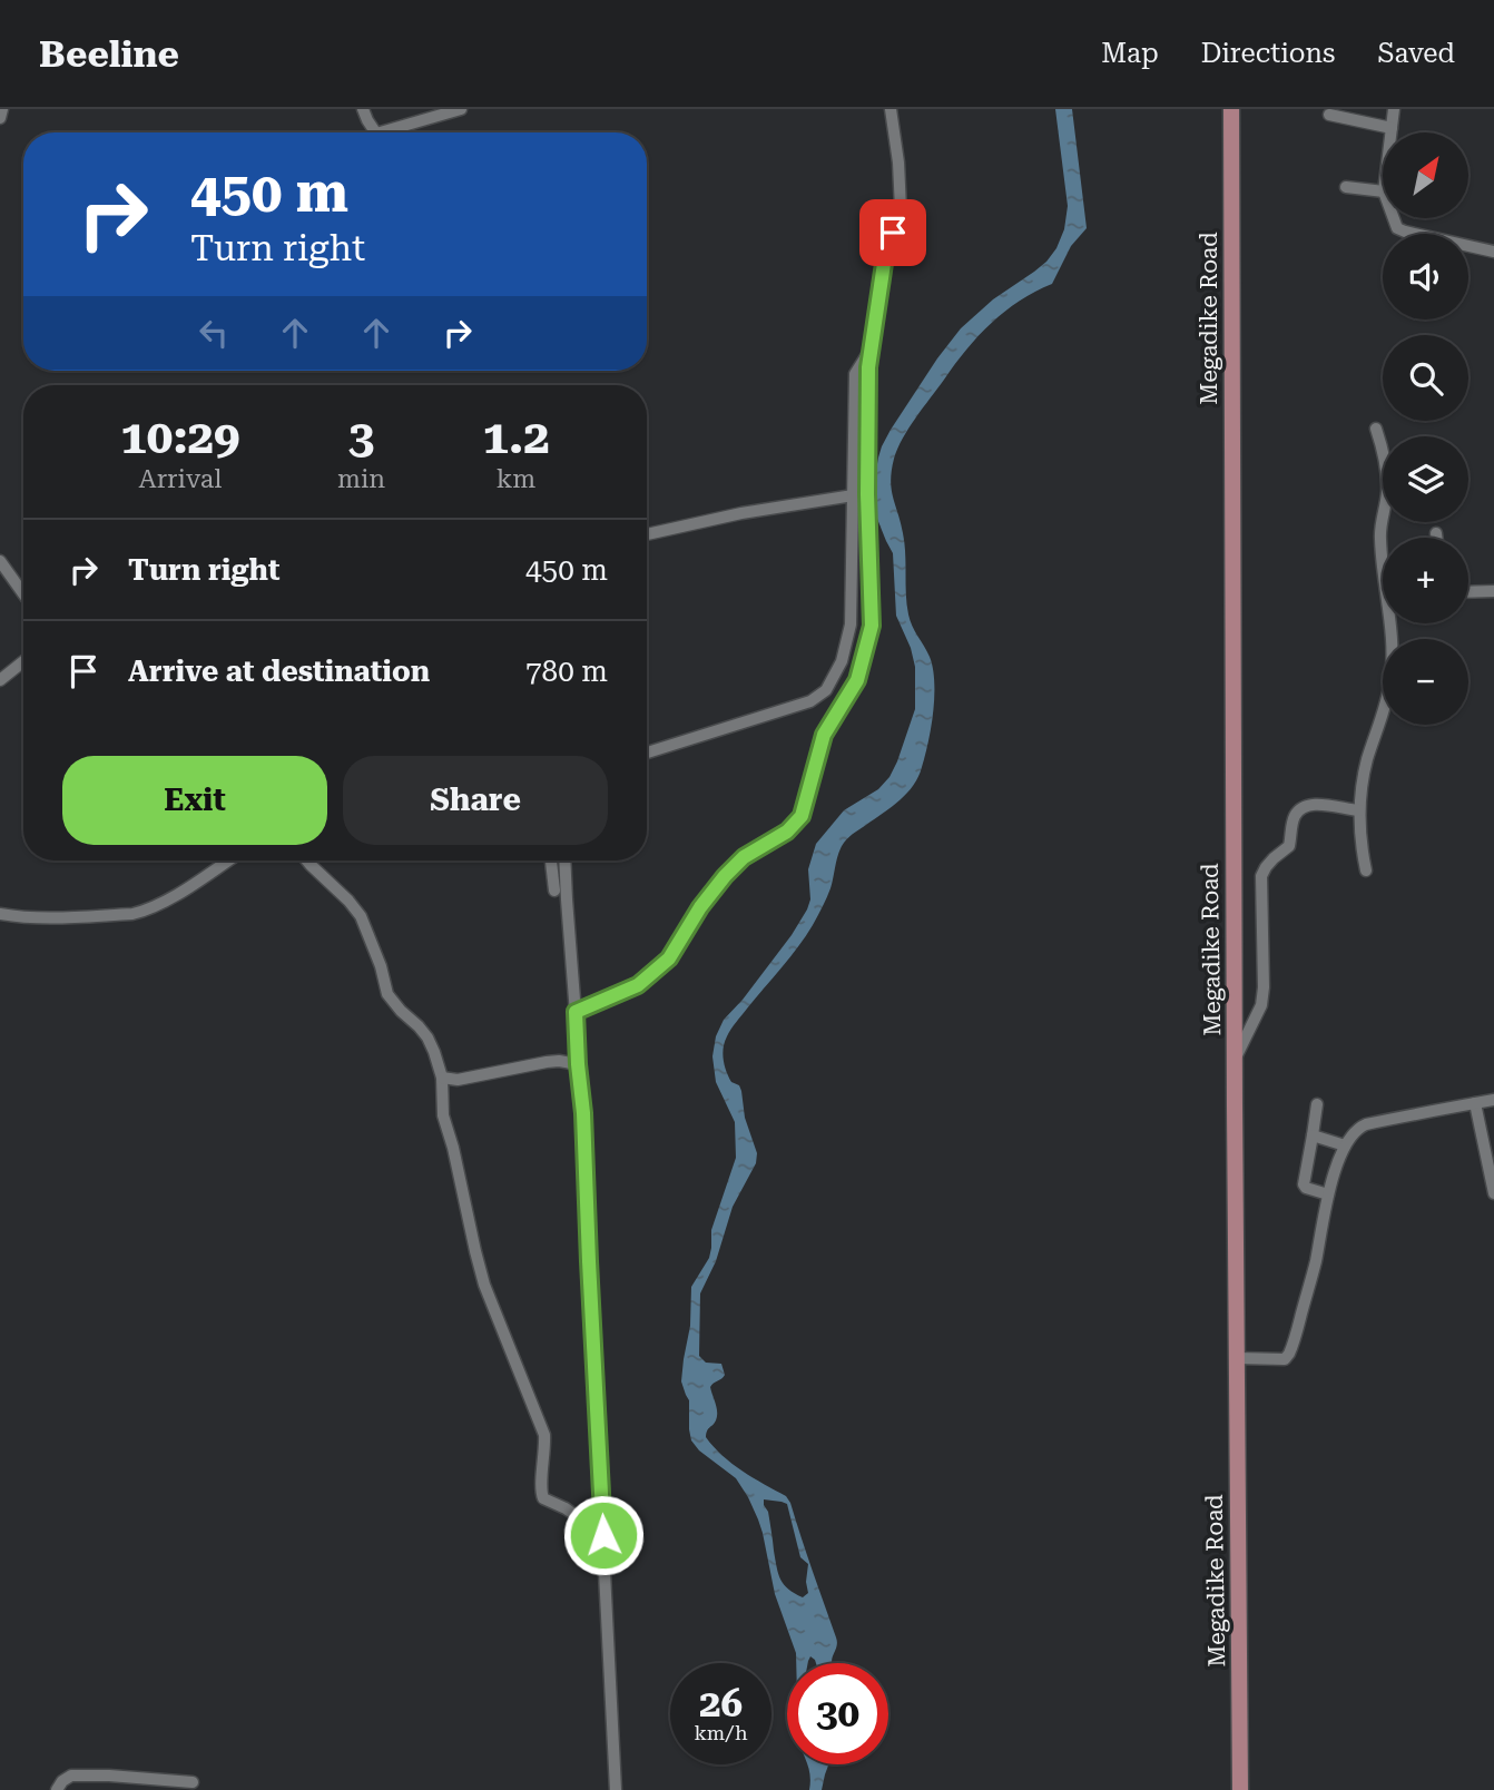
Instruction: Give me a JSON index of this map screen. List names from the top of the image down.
{
  "streets": {
    "main road": ["Megadike Road"]
  },
  "north": "top right",
  "page": {
    "header": "Beeline",
    "nav": ["Map", "Directions", "Saved"],
    "map_buttons": ["+", "−"],
    "turn": ["450 m", "Turn right"],
    "eta": [
      "10:29",
      "Arrival",
      "3",
      "min",
      "1.2",
      "km"
    ],
    "list": [
      {
        "name": "Turn right",
        "value": "450 m"
      },
      {
        "name": "Arrive at destination",
        "value": "780 m"
      }
    ],
    "buttons": ["Exit", "Share"],
    "speed": "26 km/h",
    "limit": "30"
  }
}
